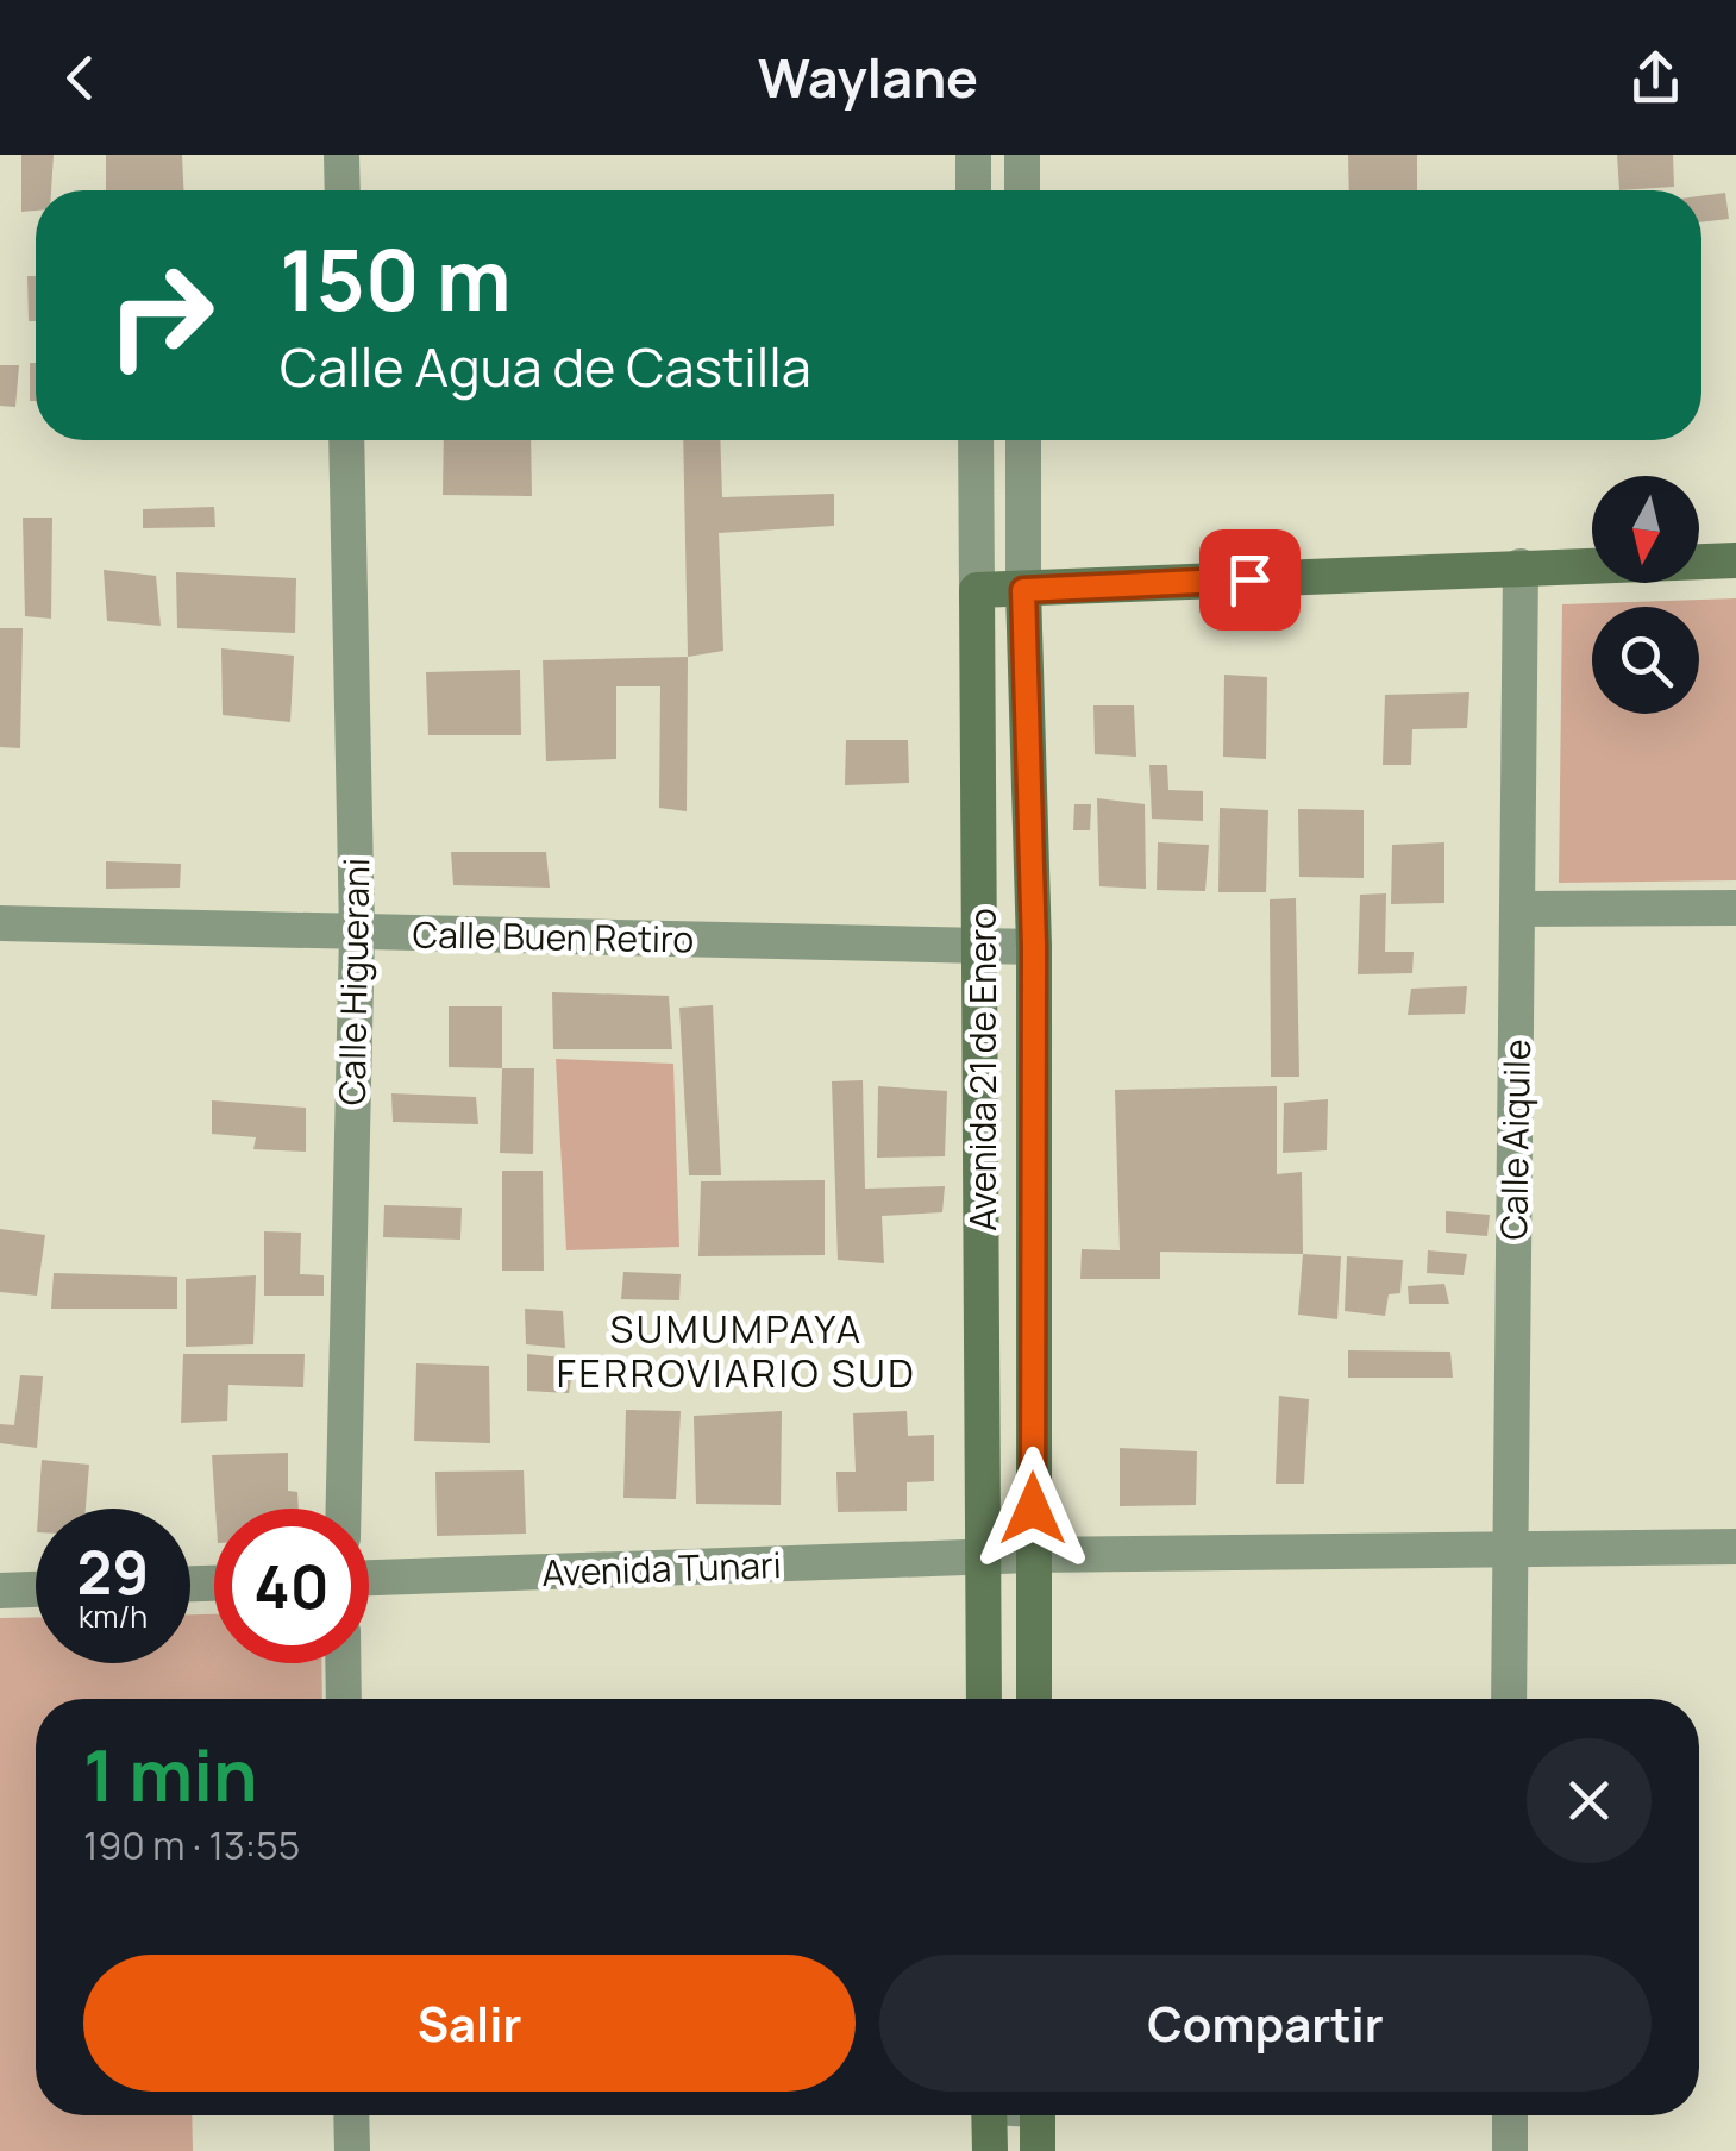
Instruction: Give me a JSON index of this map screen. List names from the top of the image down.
{
  "streets": {
    "street": [
      "Calle Buen Retiro",
      "Calle Higuerani",
      "Avenida 21 de Enero",
      "Calle Aiquile",
      "Avenida Tunari"
    ]
  },
  "crossings": [
    ["Calle Buen Retiro", "Calle Higuerani"],
    ["Calle Buen Retiro", "Avenida 21 de Enero"],
    ["Avenida 21 de Enero", "Avenida Tunari"],
    ["Calle Aiquile", "Avenida Tunari"]
  ],
  "districts": ["SUMUMPAYA FERROVIARIO SUD"],
  "north": "bottom",
  "page": {
    "header": "Waylane",
    "turn": ["150 m", "Calle Agua de Castilla"],
    "speed": "29 km/h",
    "limit": "40",
    "heading": ["1 min", "190 m · 13:55"],
    "buttons": ["Salir", "Compartir"]
  }
}
